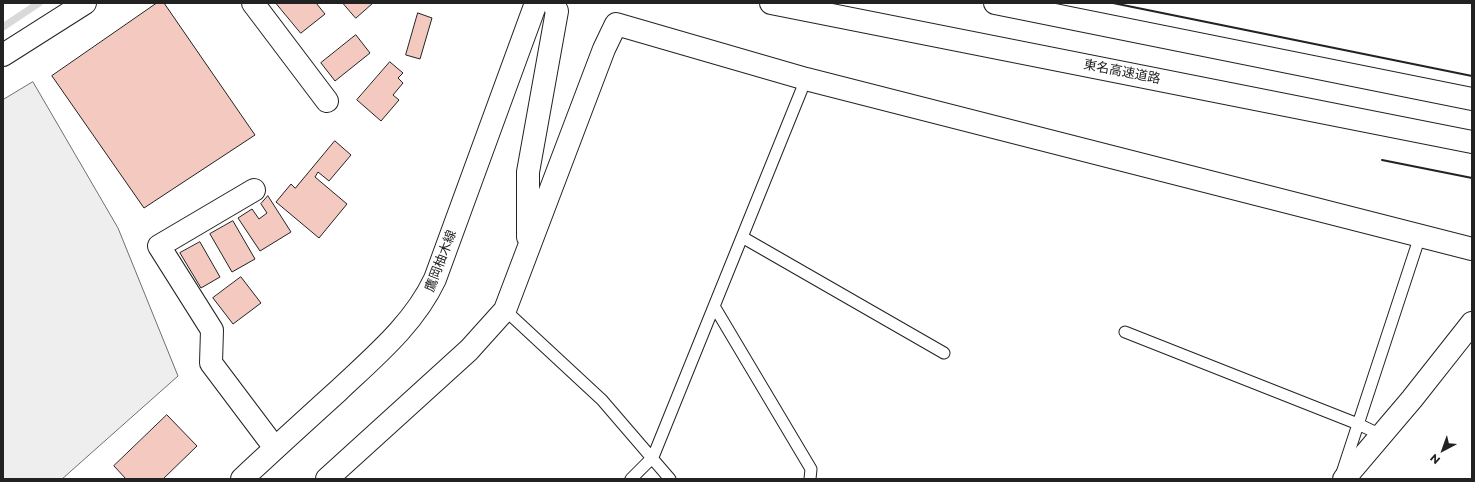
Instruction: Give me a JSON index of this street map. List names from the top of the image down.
{
  "streets": {
    "main road": ["東名高速道路", "鷹岡柚木線"]
  },
  "north": "bottom left"
}
